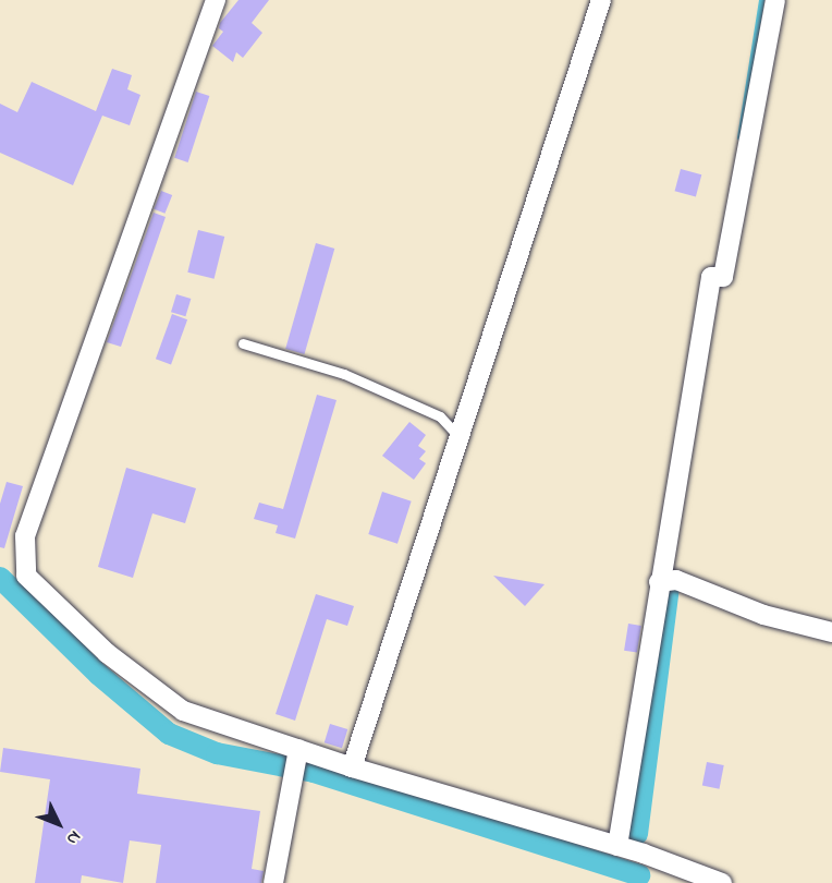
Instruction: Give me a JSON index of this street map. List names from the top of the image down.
{
  "north": "bottom right"
}
